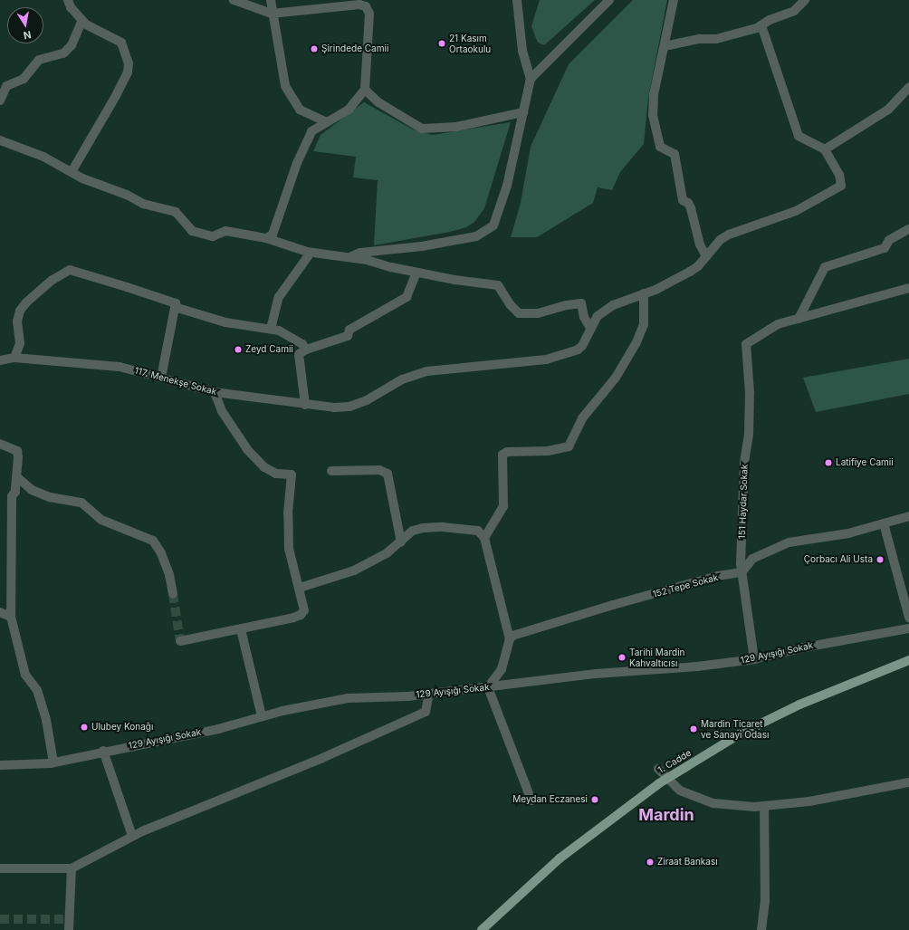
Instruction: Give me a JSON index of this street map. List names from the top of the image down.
{
  "streets": {
    "main road": ["1. Cadde"],
    "street": [
      "117. Menekşe Sokak",
      "151 Haydar Sokak",
      "152 Tepe Sokak",
      "129 Ayışığı Sokak"
    ]
  },
  "crossings": [
    ["151 Haydar Sokak", "152 Tepe Sokak"],
    ["151 Haydar Sokak", "129 Ayışığı Sokak"]
  ],
  "districts": ["Mardin"],
  "places": [
    "21 Kasım Ortaokulu",
    "Şirindede Camii",
    "Zeyd Camii",
    "Latifiye Camii",
    "Çorbacı Ali Usta",
    "Tarihi Mardin Kahvaltıcısı",
    "Ulubey Konağı",
    "Mardin Ticaret ve Sanayi Odası",
    "Meydan Eczanesi",
    "Ziraat Bankası"
  ],
  "north": "bottom"
}
